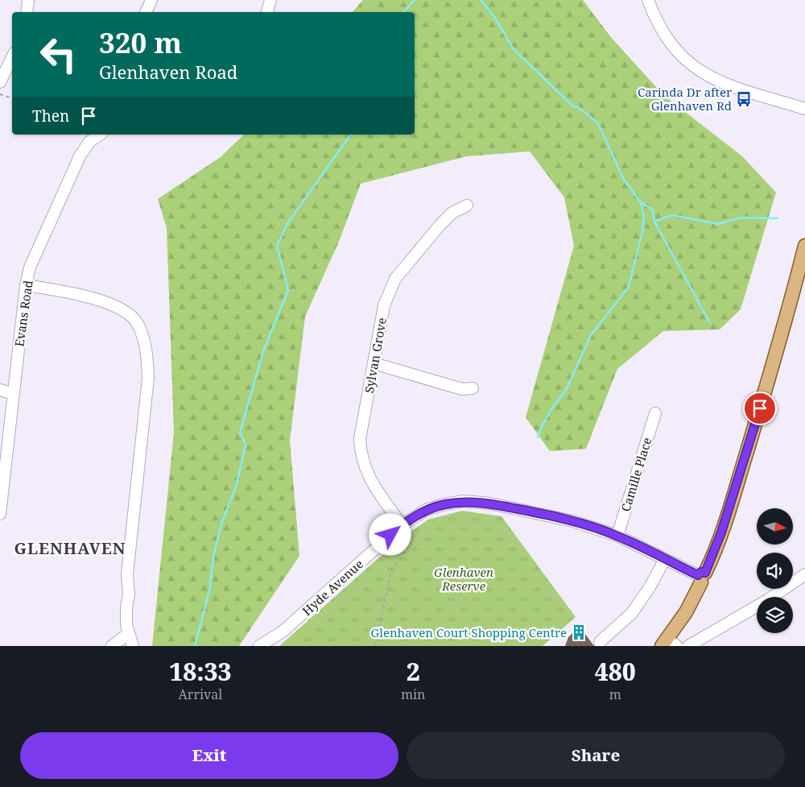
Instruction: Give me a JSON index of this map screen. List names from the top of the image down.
{
  "streets": {
    "street": [
      "Evans Road",
      "Sylvan Grove",
      "Camille Place",
      "Hyde Avenue"
    ]
  },
  "crossings": [
    ["Sylvan Grove", "Hyde Avenue"],
    ["Camille Place", "Hyde Avenue"]
  ],
  "districts": ["GLENHAVEN"],
  "parks": ["Glenhaven Reserve"],
  "places": {
    "bus stop": ["Carinda Dr after Glenhaven Rd"],
    "building": ["Glenhaven Court Shopping Centre"]
  },
  "north": "right",
  "page": {
    "turn": ["320 m", "Glenhaven Road"],
    "then": "Then",
    "eta": [
      "18:33",
      "Arrival",
      "2",
      "min",
      "480",
      "m"
    ],
    "buttons": ["Exit", "Share"]
  }
}
